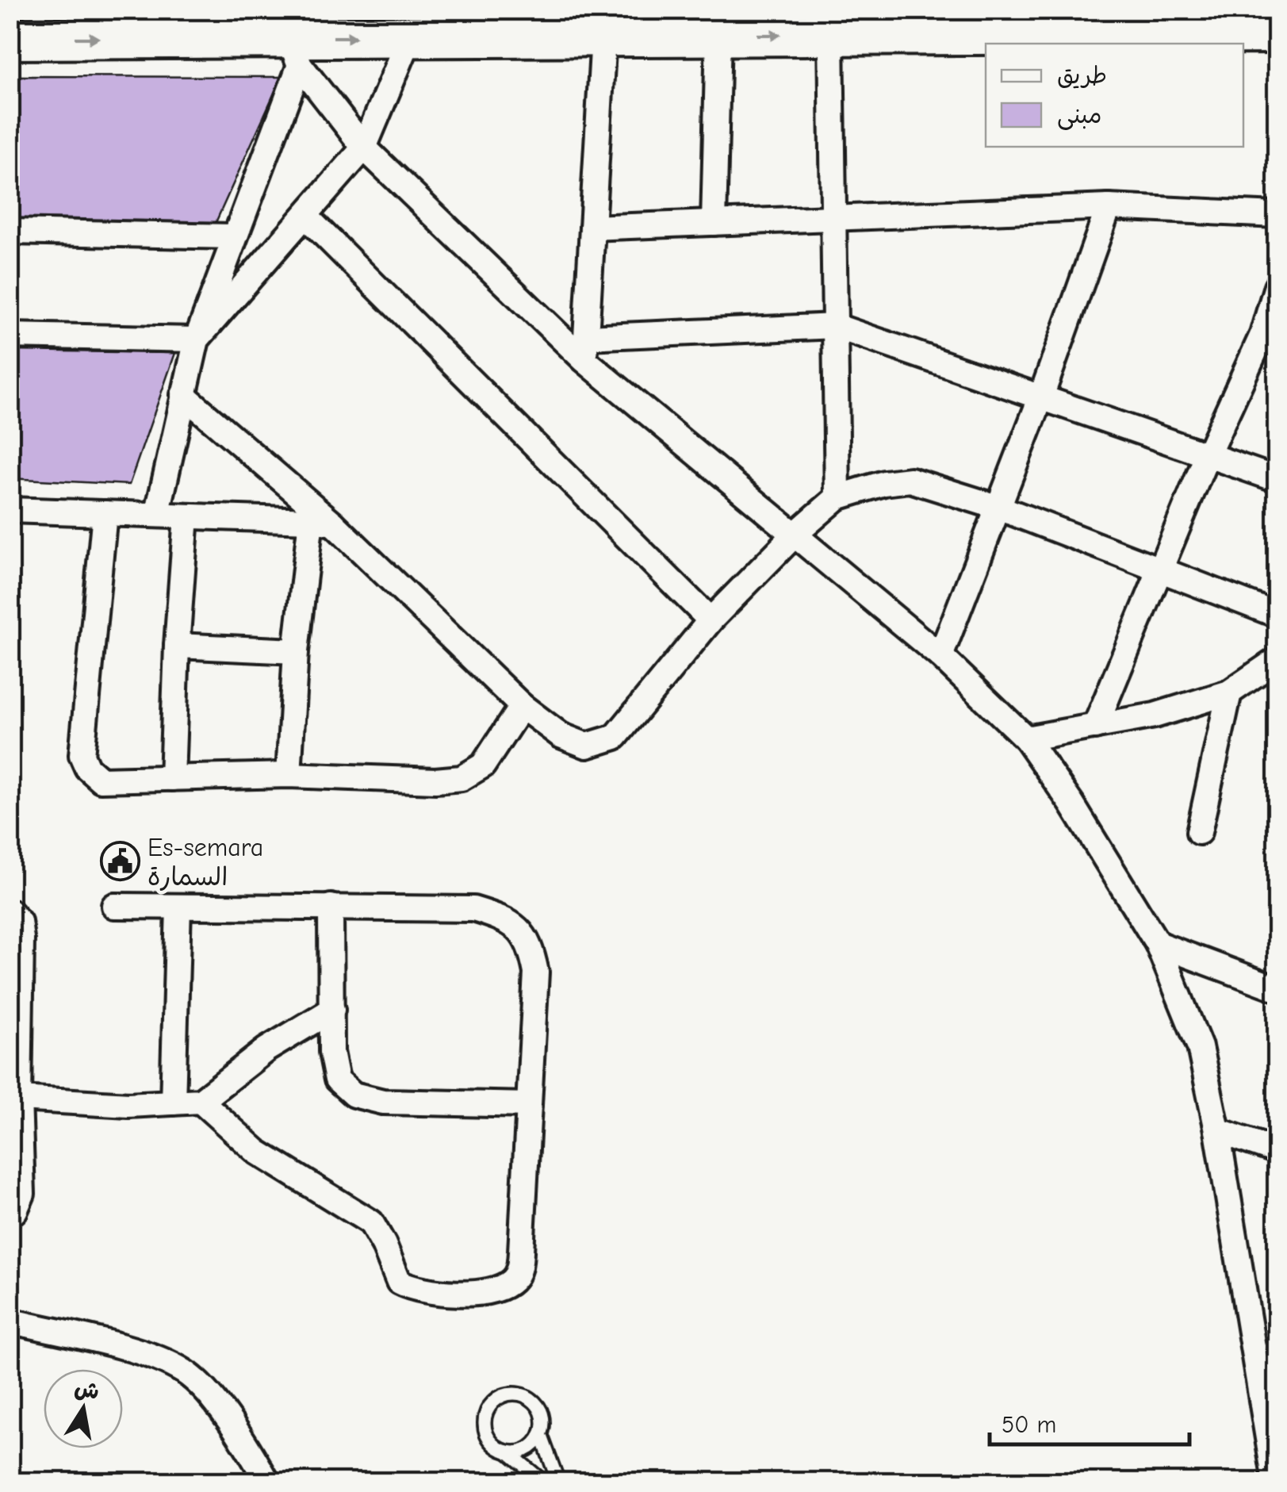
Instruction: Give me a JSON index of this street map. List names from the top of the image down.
{
  "places": {
    "public building": ["Es-semara السمارة"]
  },
  "legend": ["طريق", "مبنى"],
  "scale_bar": "50 m",
  "north": "top"
}
